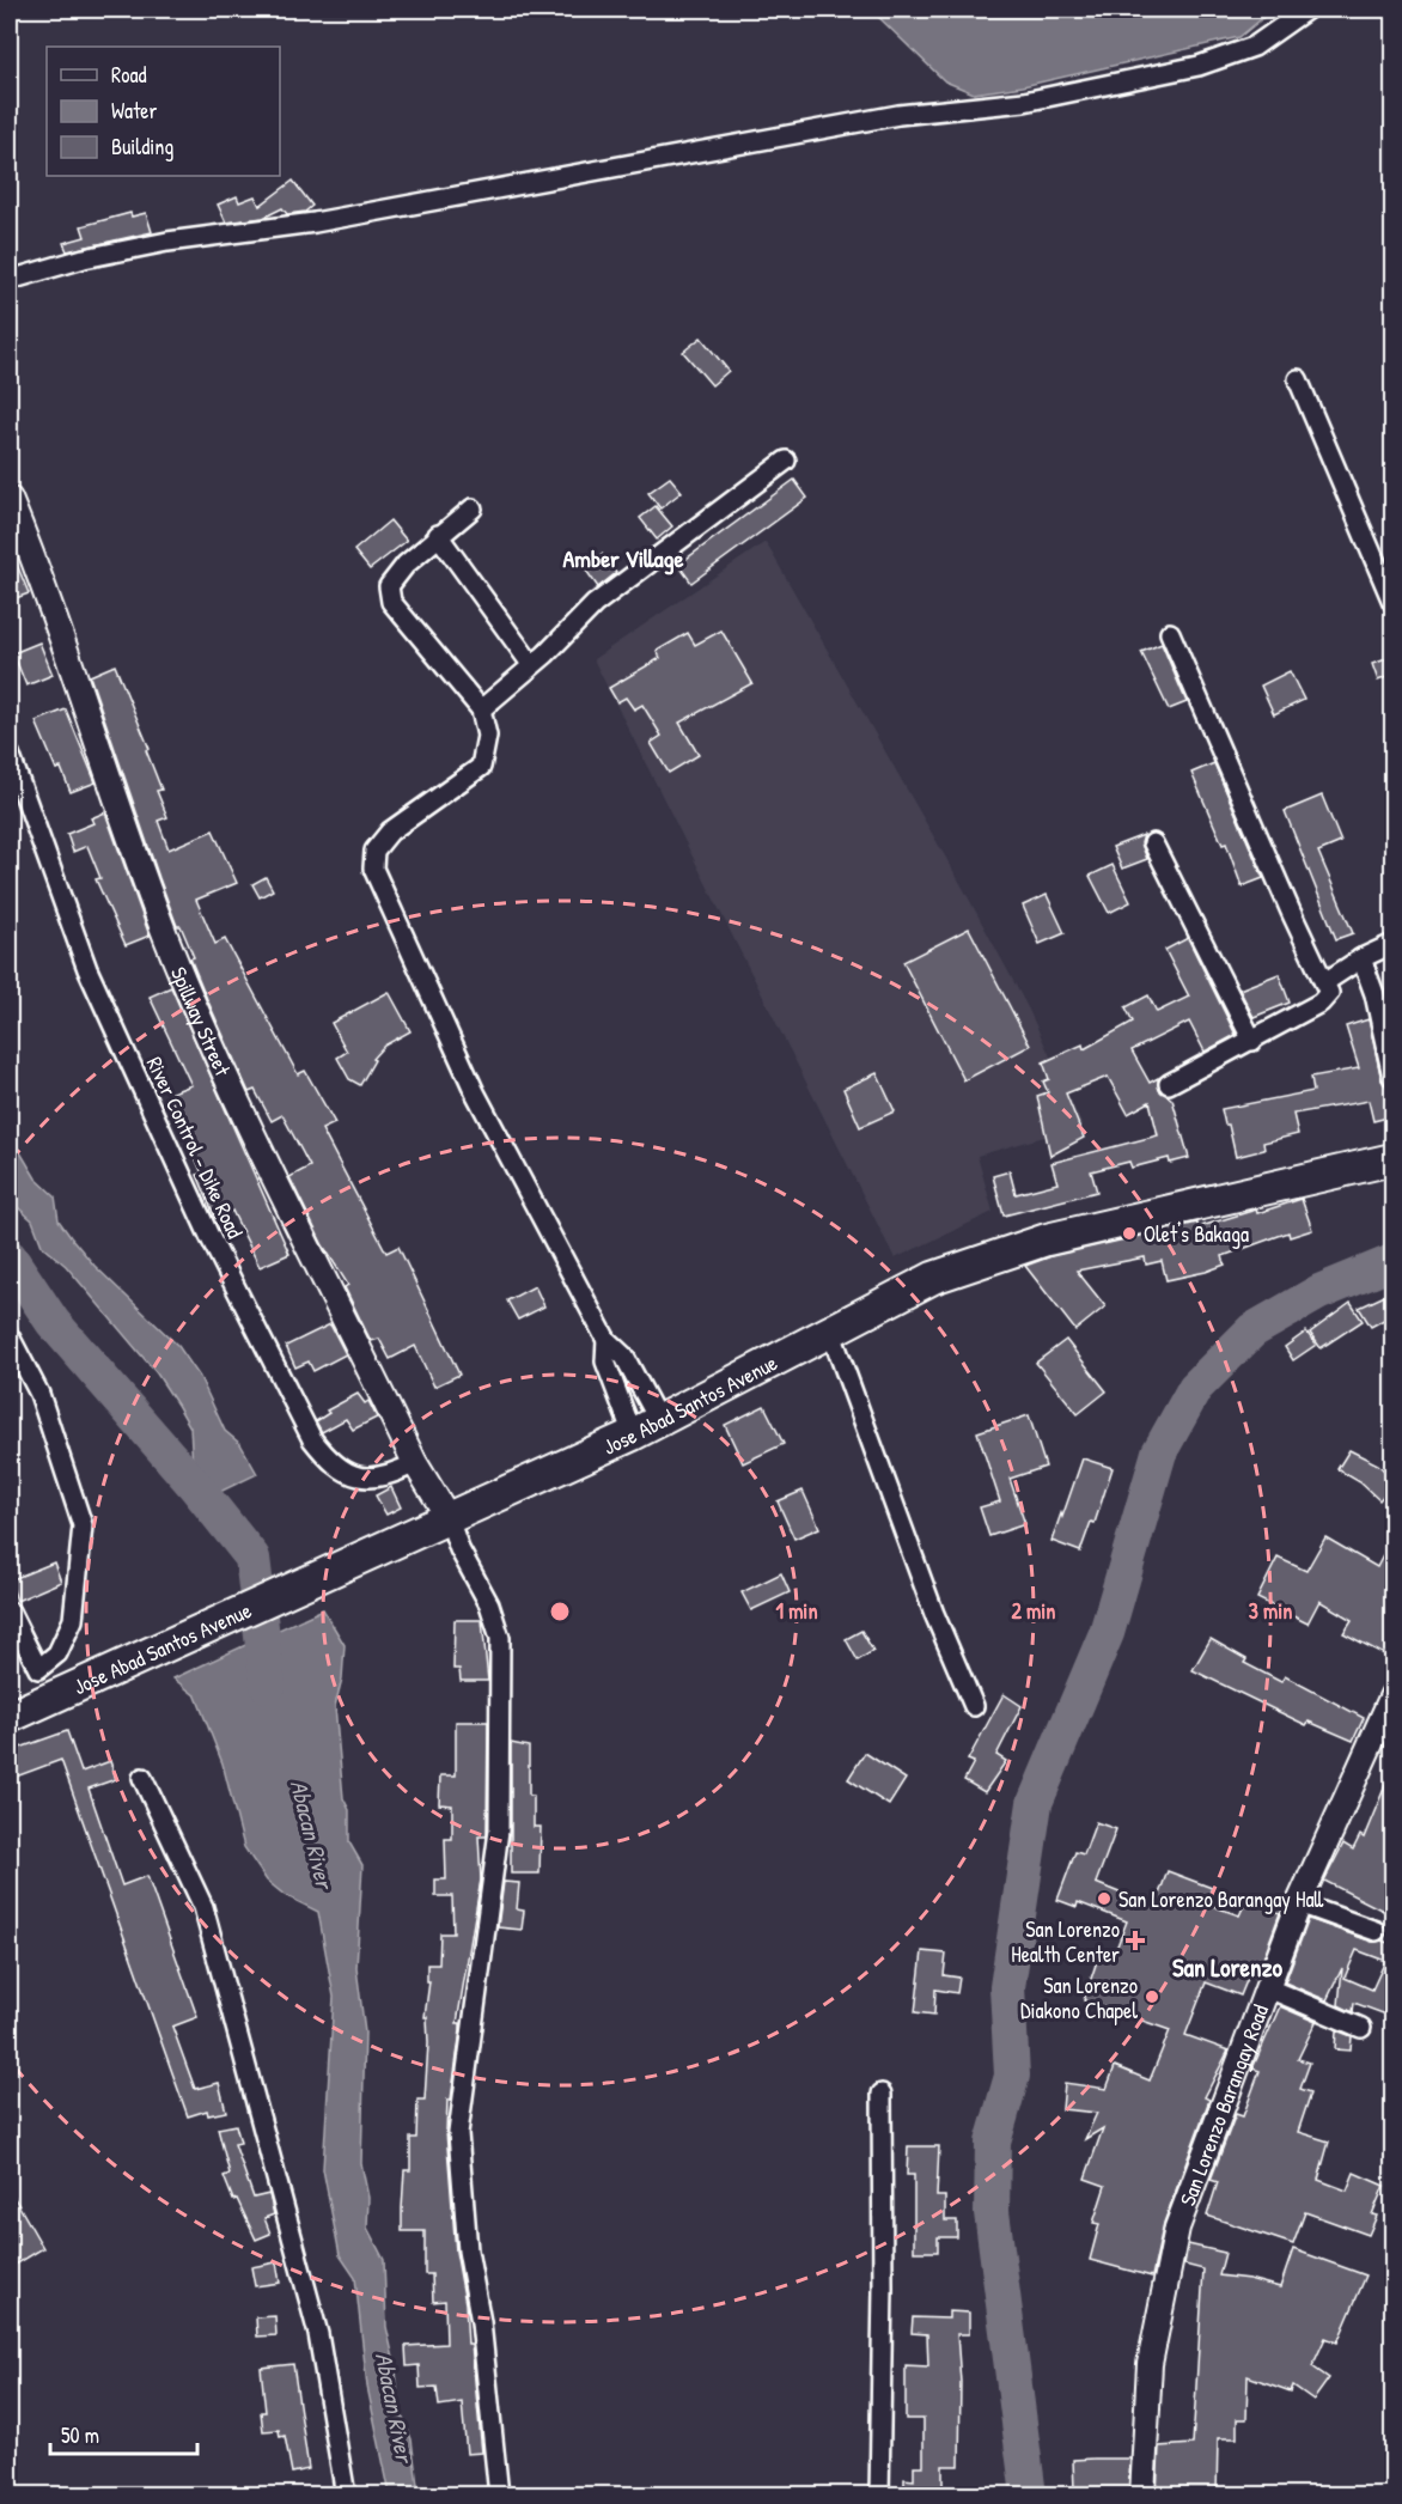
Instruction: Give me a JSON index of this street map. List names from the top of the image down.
{
  "streets": {
    "highway": ["Jose Abad Santos Avenue"],
    "street": ["Spillway Street", "River Control - Dike Road", "San Lorenzo Barangay Road"]
  },
  "crossings": [
    ["Spillway Street", "River Control - Dike Road"],
    ["Spillway Street", "Jose Abad Santos Avenue"]
  ],
  "districts": ["Amber Village", "San Lorenzo"],
  "water": ["Abacan River"],
  "places": {
    "other": ["Olet's Bakaga", "San Lorenzo Barangay Hall", "San Lorenzo Diakono Chapel"],
    "health": ["San Lorenzo Health Center"]
  },
  "legend": ["Road", "Water", "Building"],
  "scale_bar": "50 m",
  "rings": ["1 min", "2 min", "3 min"]
}
